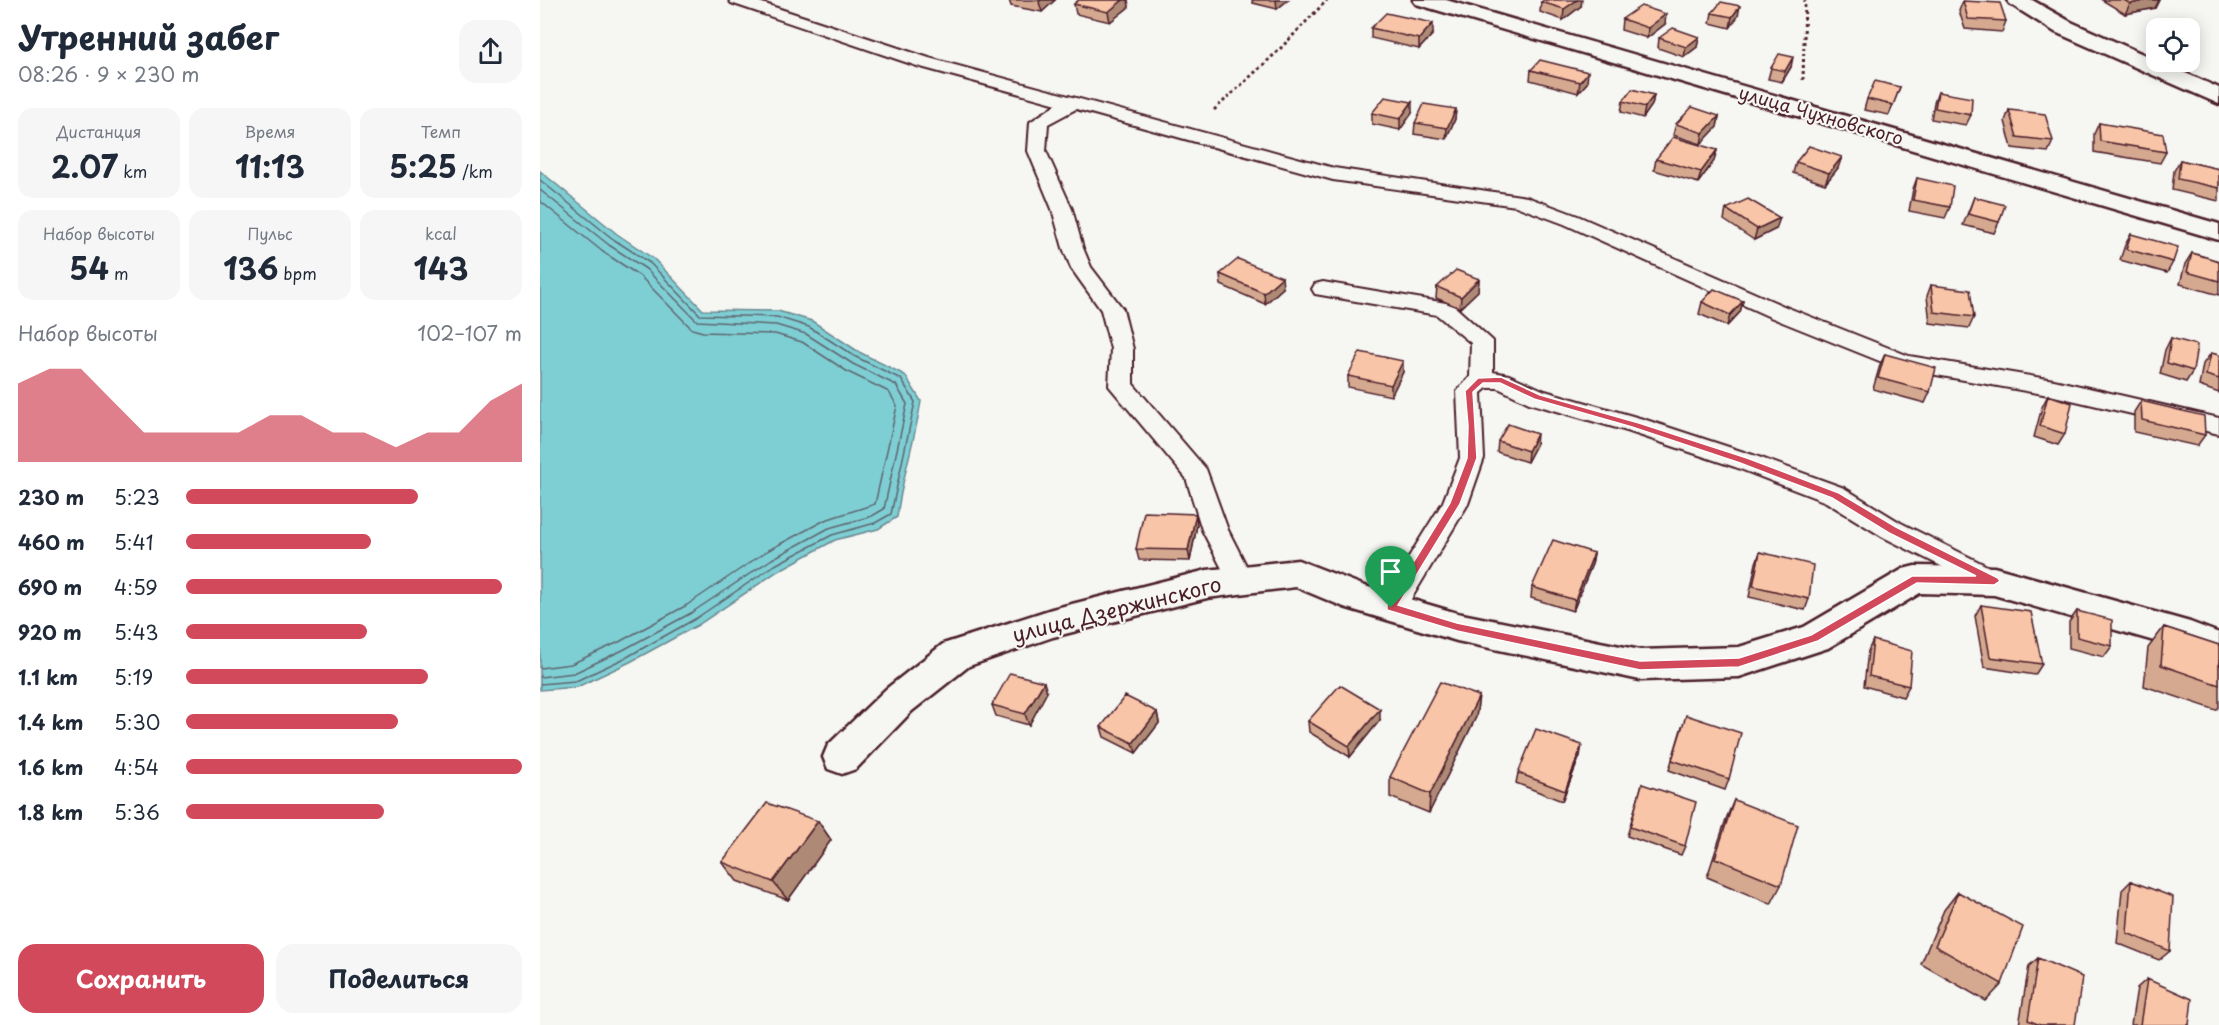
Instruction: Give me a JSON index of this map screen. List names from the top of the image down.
{
  "streets": {
    "street": ["улица Чухновского", "улица Дзержинского"]
  },
  "page": {
    "heading": ["Утренний забег", "08:26 · 9 × 230 m"],
    "stats": [
      ["Дистанция", "2.07 km"],
      ["Время", "11:13"],
      ["Темп", "5:25 /km"],
      ["Набор высоты", "54 m"],
      ["Пульс", "136 bpm"],
      ["kcal", "143"]
    ],
    "chart": ["Набор высоты", "102–107 m"],
    "list": [
      {
        "name": "230 m",
        "note": "5:23"
      },
      {
        "name": "460 m",
        "note": "5:41"
      },
      {
        "name": "690 m",
        "note": "4:59"
      },
      {
        "name": "920 m",
        "note": "5:43"
      },
      {
        "name": "1.1 km",
        "note": "5:19"
      },
      {
        "name": "1.4 km",
        "note": "5:30"
      },
      {
        "name": "1.6 km",
        "note": "4:54"
      },
      {
        "name": "1.8 km",
        "note": "5:36"
      }
    ],
    "buttons": ["Сохранить", "Поделиться"]
  }
}
